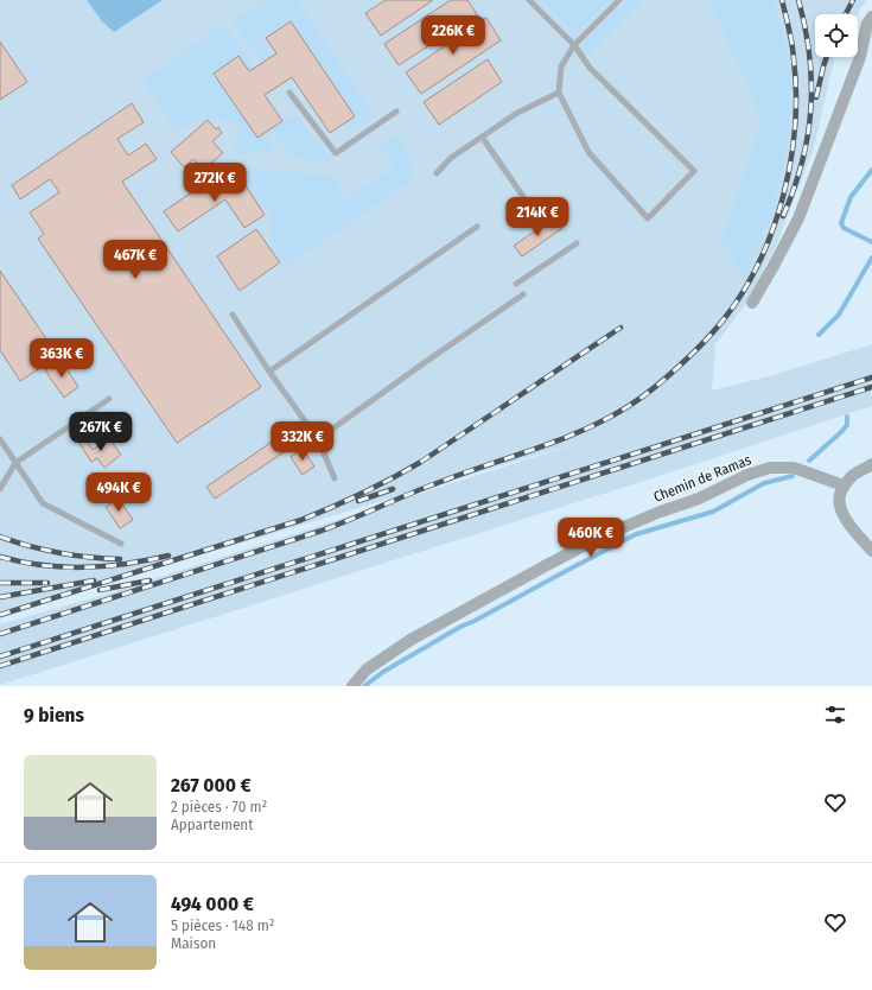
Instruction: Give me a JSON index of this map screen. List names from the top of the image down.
{
  "streets": {
    "street": ["Chemin de Ramas"]
  },
  "page": {
    "price": [
      "226K €",
      "272K €",
      "214K €",
      "467K €",
      "363K €",
      "267K €",
      "332K €",
      "494K €",
      "460K €"
    ],
    "heading": "9 biens",
    "list": [
      {
        "name": "267 000 €",
        "note": "2 pièces · 70 m² · Appartement"
      },
      {
        "name": "494 000 €",
        "note": "5 pièces · 148 m² · Maison"
      }
    ]
  }
}
